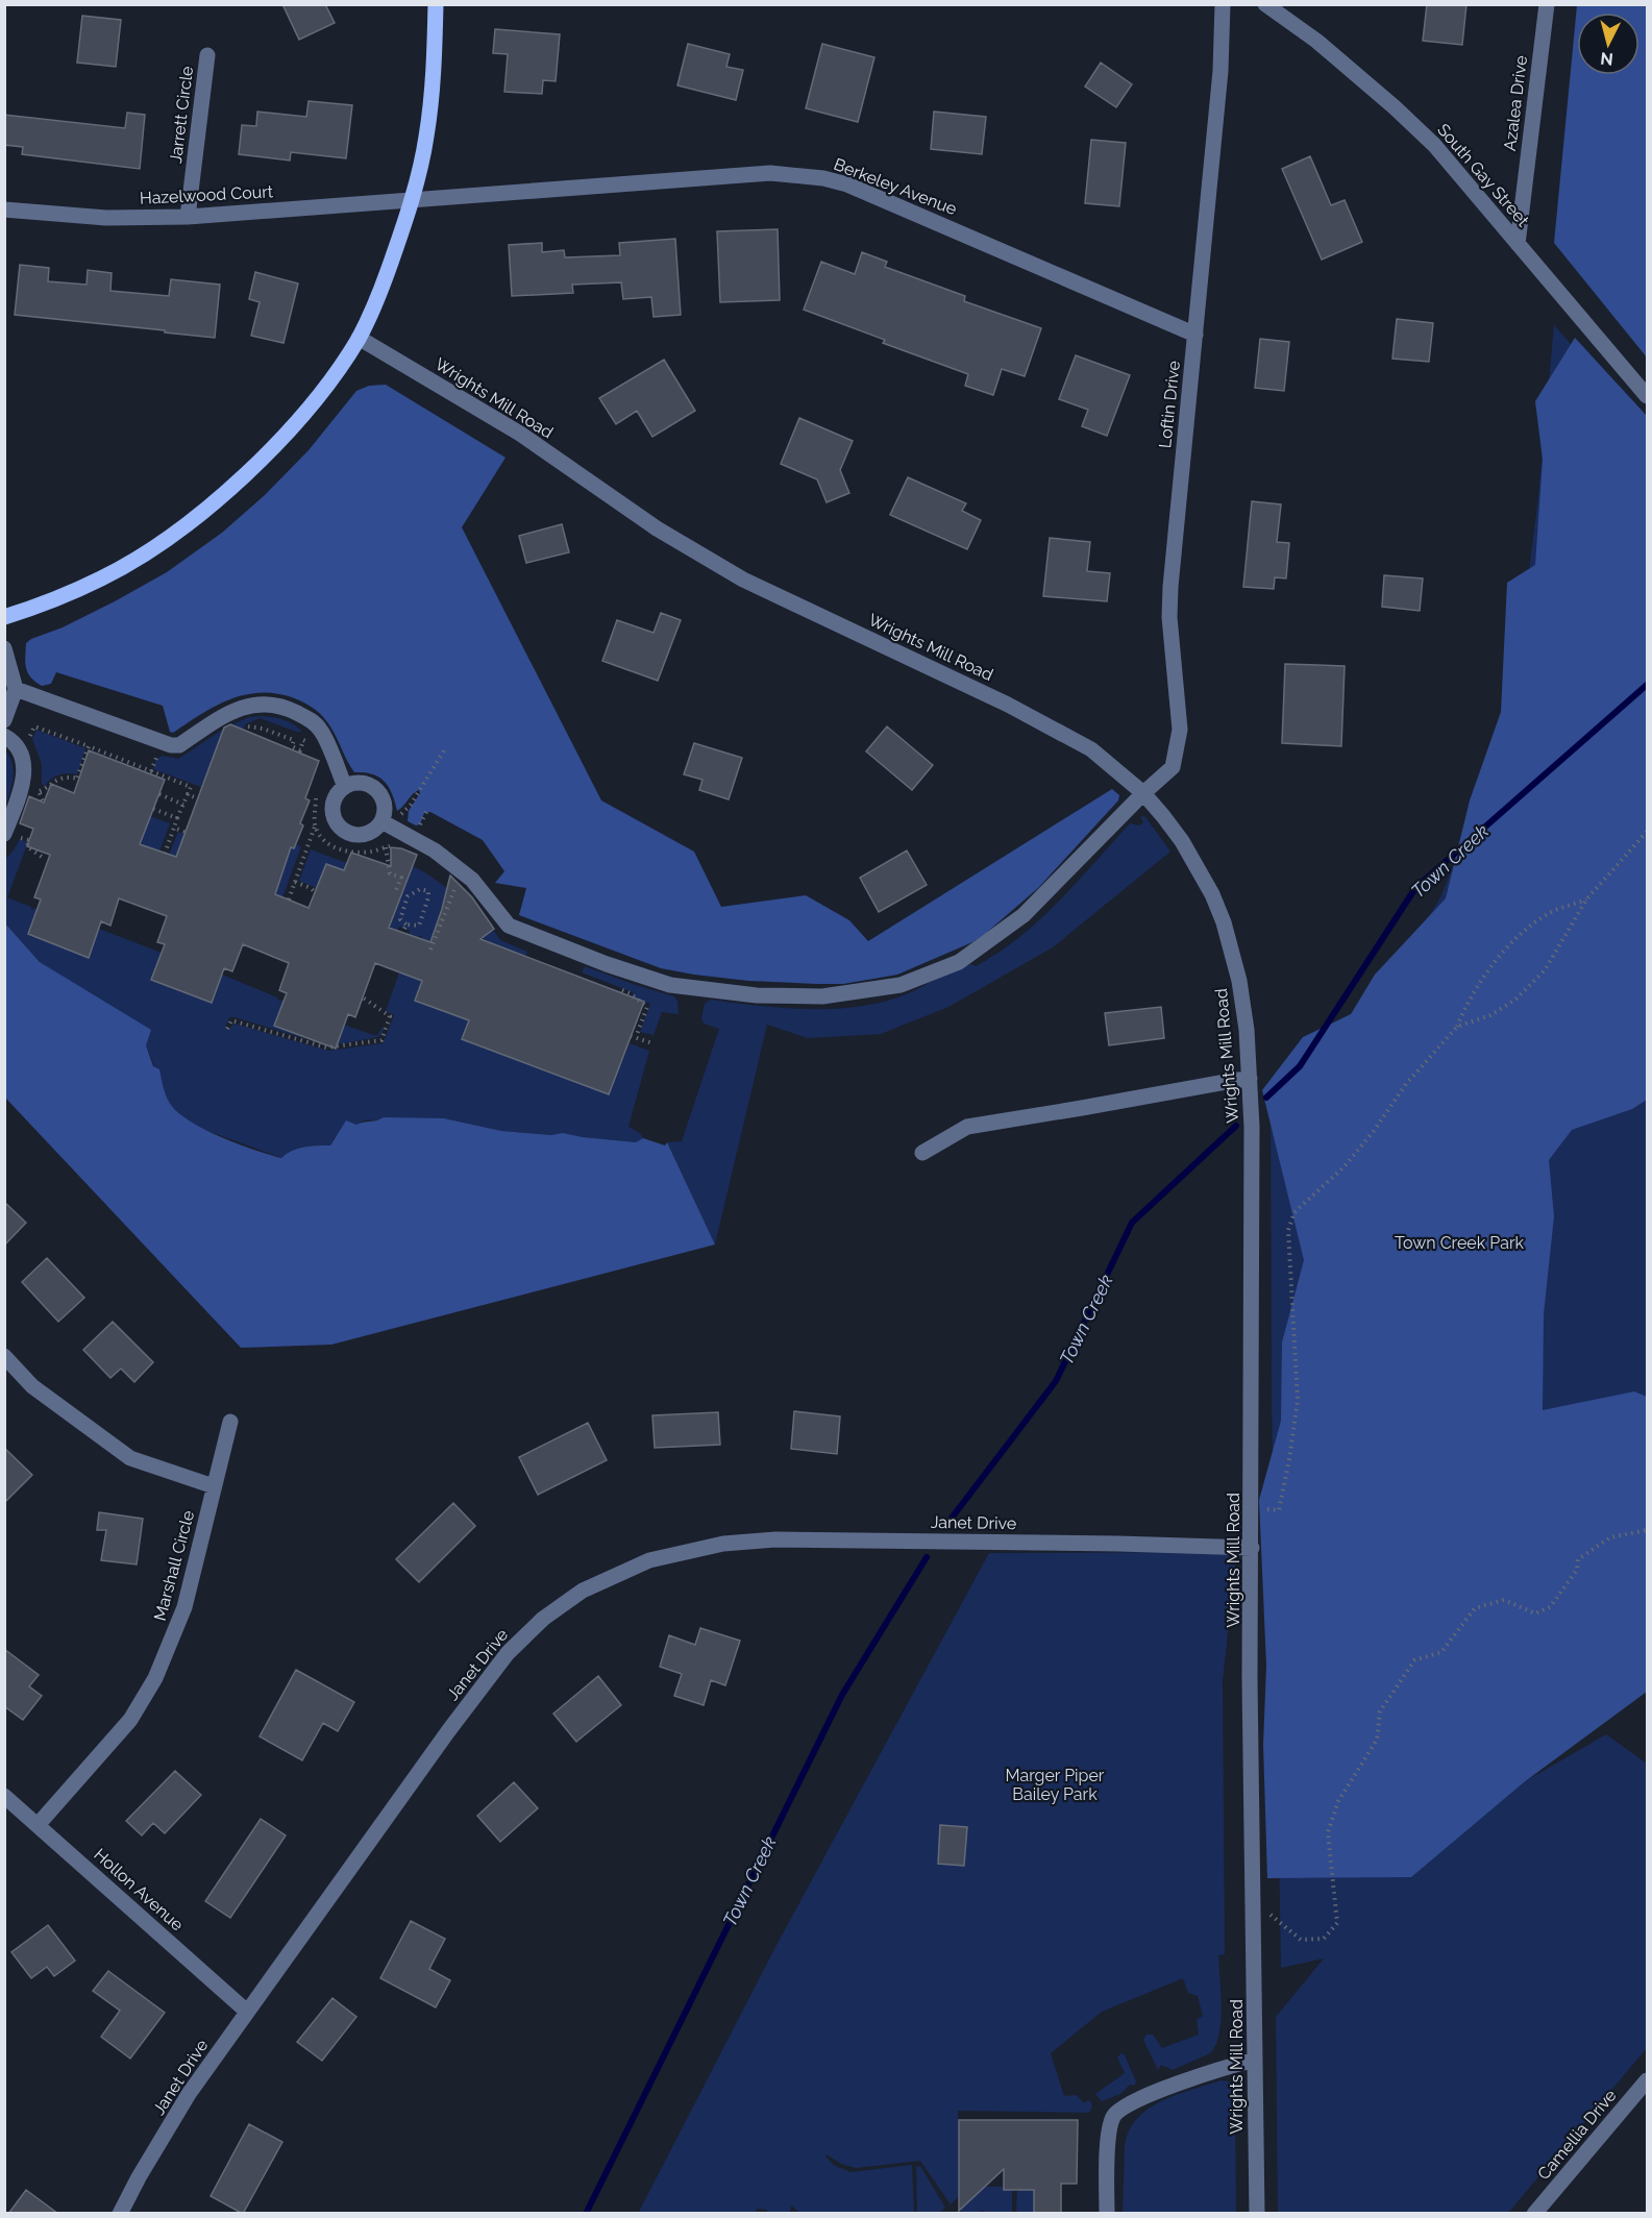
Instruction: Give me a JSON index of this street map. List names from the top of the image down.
{
  "streets": {
    "street": [
      "Azalea Drive",
      "Jarrett Circle",
      "South Gay Street",
      "Berkeley Avenue",
      "Hazelwood Court",
      "Wrights Mill Road",
      "Loftin Drive",
      "Janet Drive",
      "Marshall Circle",
      "Hollon Avenue",
      "Camellia Drive"
    ]
  },
  "crossings": [
    ["Azalea Drive", "South Gay Street"],
    ["Jarrett Circle", "Hazelwood Court"],
    ["Berkeley Avenue", "Hazelwood Court"],
    ["Berkeley Avenue", "Loftin Drive"],
    ["Wrights Mill Road", "Loftin Drive"],
    ["Wrights Mill Road", "Janet Drive"],
    ["Janet Drive", "Hollon Avenue"],
    ["Marshall Circle", "Hollon Avenue"]
  ],
  "water": ["Town Creek"],
  "parks": ["Town Creek Park", "Marger Piper Bailey Park"],
  "north": "bottom"
}
